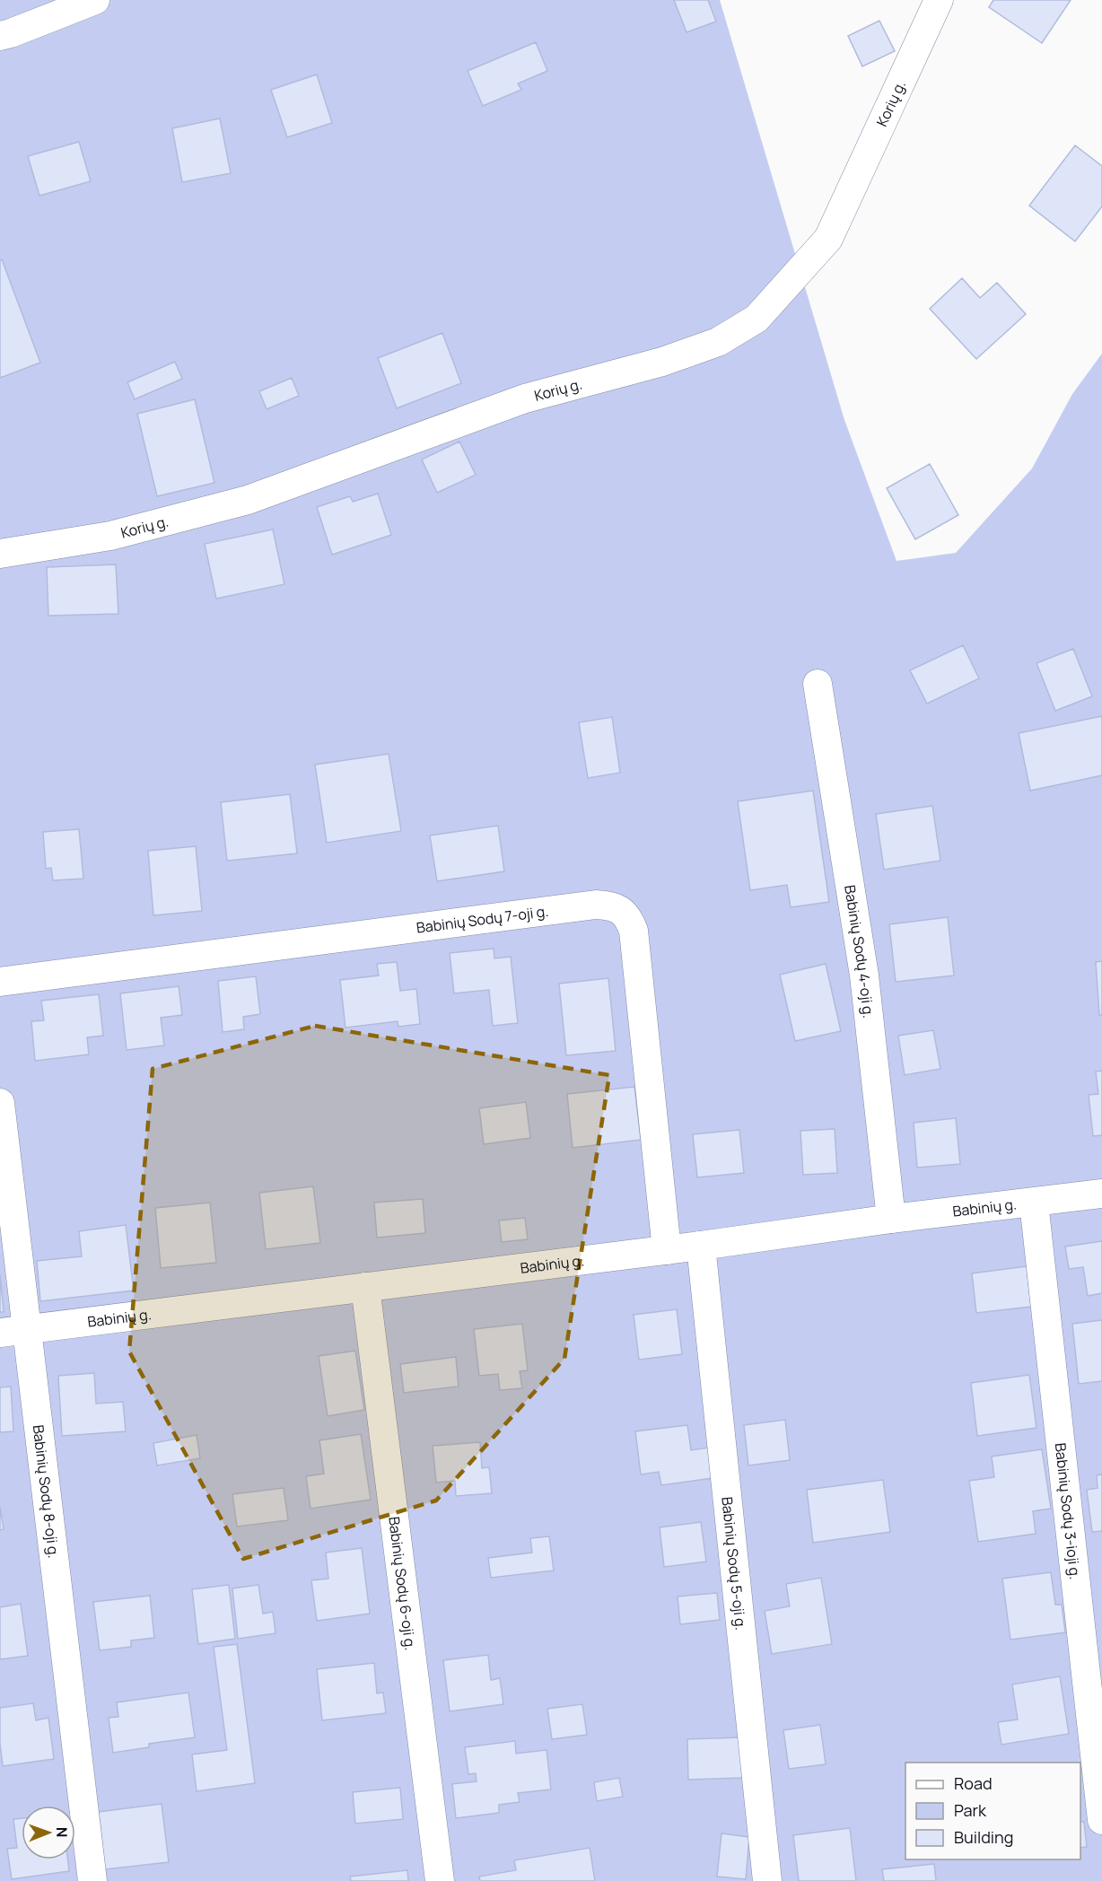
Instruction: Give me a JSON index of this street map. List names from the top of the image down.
{
  "streets": {
    "street": [
      "Korių g.",
      "Babinių Sodų 7-oji g.",
      "Babinių Sodų 4-oji g.",
      "Babinių g.",
      "Babinių Sodų 8-oji g.",
      "Babinių Sodų 3-ioji g.",
      "Babinių Sodų 5-oji g.",
      "Babinių Sodų 6-oji g."
    ]
  },
  "crossings": [
    ["Babinių Sodų 7-oji g.", "Babinių g."],
    ["Babinių Sodų 4-oji g.", "Babinių g."],
    ["Babinių g.", "Babinių Sodų 8-oji g."],
    ["Babinių g.", "Babinių Sodų 3-ioji g."],
    ["Babinių g.", "Babinių Sodų 5-oji g."],
    ["Babinių g.", "Babinių Sodų 6-oji g."]
  ],
  "legend": ["Road", "Park", "Building"],
  "north": "right"
}
